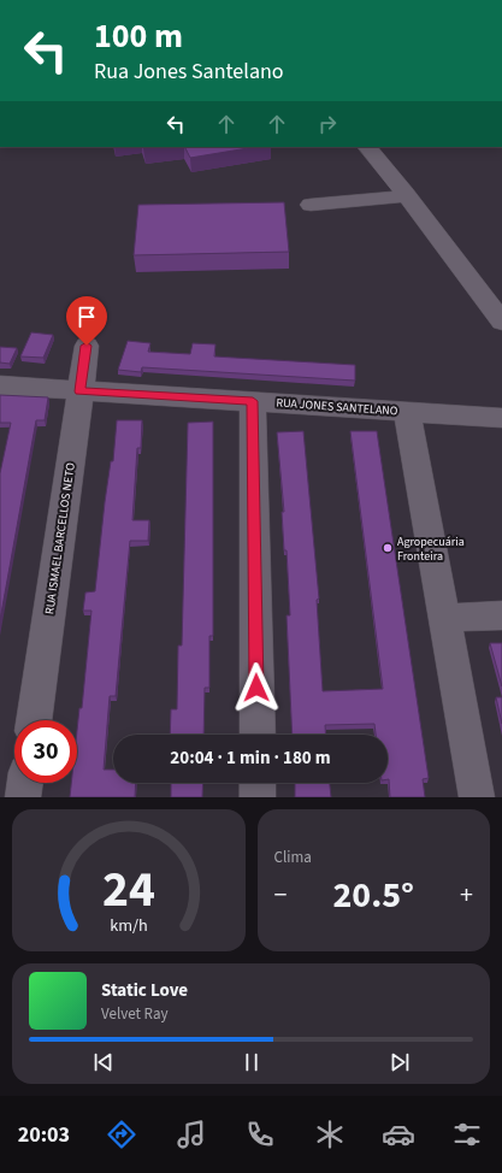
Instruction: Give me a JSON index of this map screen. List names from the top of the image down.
{
  "streets": {
    "street": ["RUA JONES SANTELANO", "RUA ISMAEL BARCELLOS NETO"]
  },
  "crossings": [
    ["RUA JONES SANTELANO", "RUA ISMAEL BARCELLOS NETO"]
  ],
  "places": ["Agropecuária Fronteira"],
  "page": {
    "turn": ["100 m", "Rua Jones Santelano"],
    "limit": "30",
    "trip": "20:04 · 1 min · 180 m",
    "tile": "Clima",
    "heat": ["−", "20.5°", "+"],
    "song": ["Static Love", "Velvet Ray"],
    "tabs": "20:03",
    "gauge": ["24", "km/h"]
  }
}
